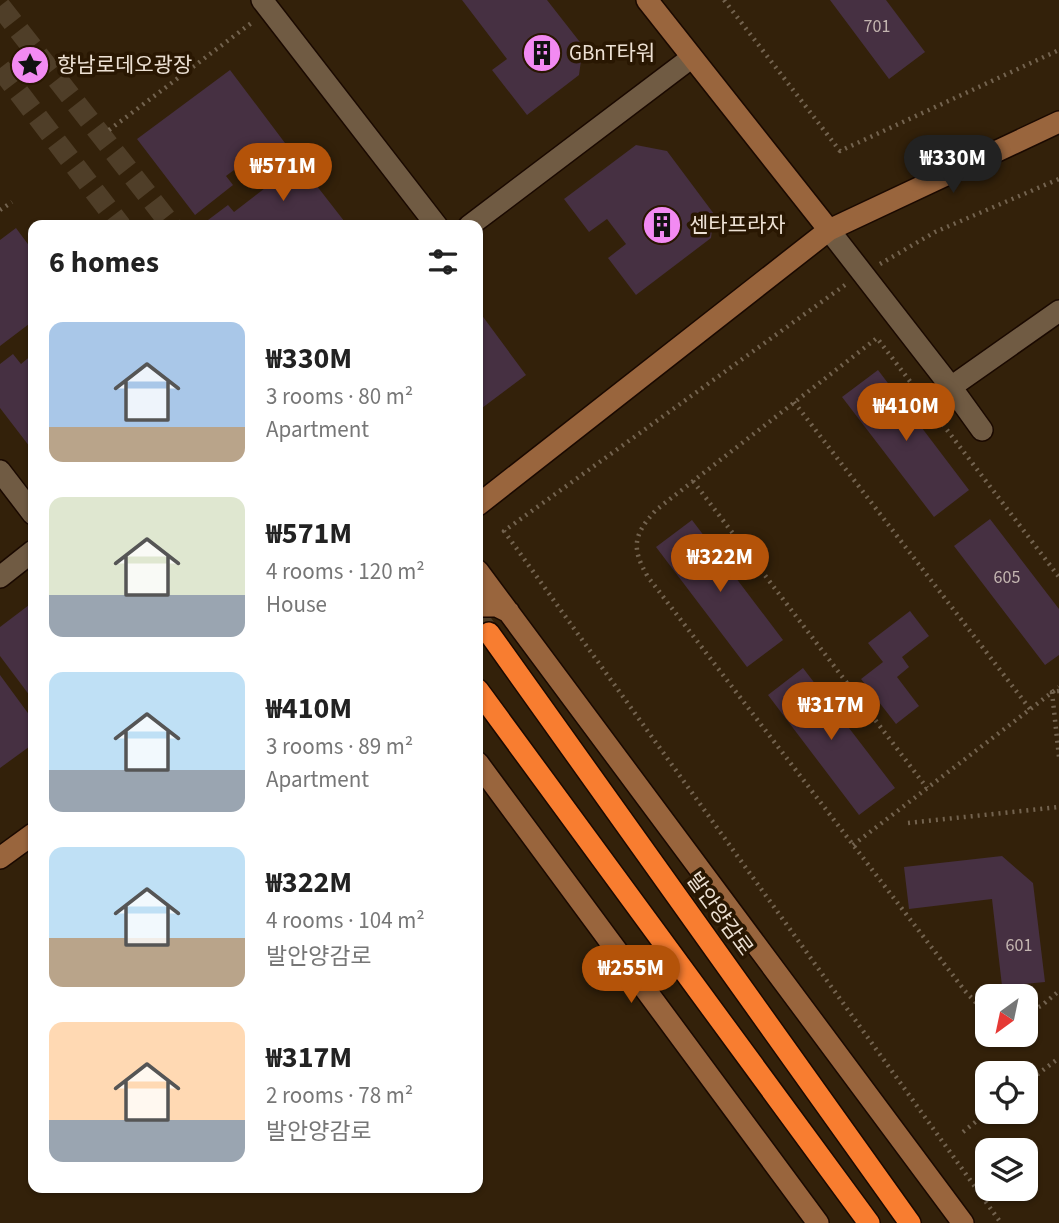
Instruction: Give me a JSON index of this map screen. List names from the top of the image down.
{
  "streets": {
    "highway": ["발안양감로"]
  },
  "places": {
    "building": ["GBnT타워", "센타프라자"],
    "place": ["향남로데오광장"]
  },
  "house_numbers": ["701", "605", "601"],
  "north": "bottom left",
  "page": {
    "price": [
      "₩330M",
      "₩571M",
      "₩410M",
      "₩322M",
      "₩317M",
      "₩255M"
    ],
    "heading": "6 homes",
    "list": [
      {
        "name": "₩330M",
        "note": "3 rooms · 80 m² · Apartment"
      },
      {
        "name": "₩571M",
        "note": "4 rooms · 120 m² · House"
      },
      {
        "name": "₩410M",
        "note": "3 rooms · 89 m² · Apartment"
      },
      {
        "name": "₩322M",
        "note": "4 rooms · 104 m² · 발안양감로"
      },
      {
        "name": "₩317M",
        "note": "2 rooms · 78 m² · 발안양감로"
      }
    ]
  }
}
